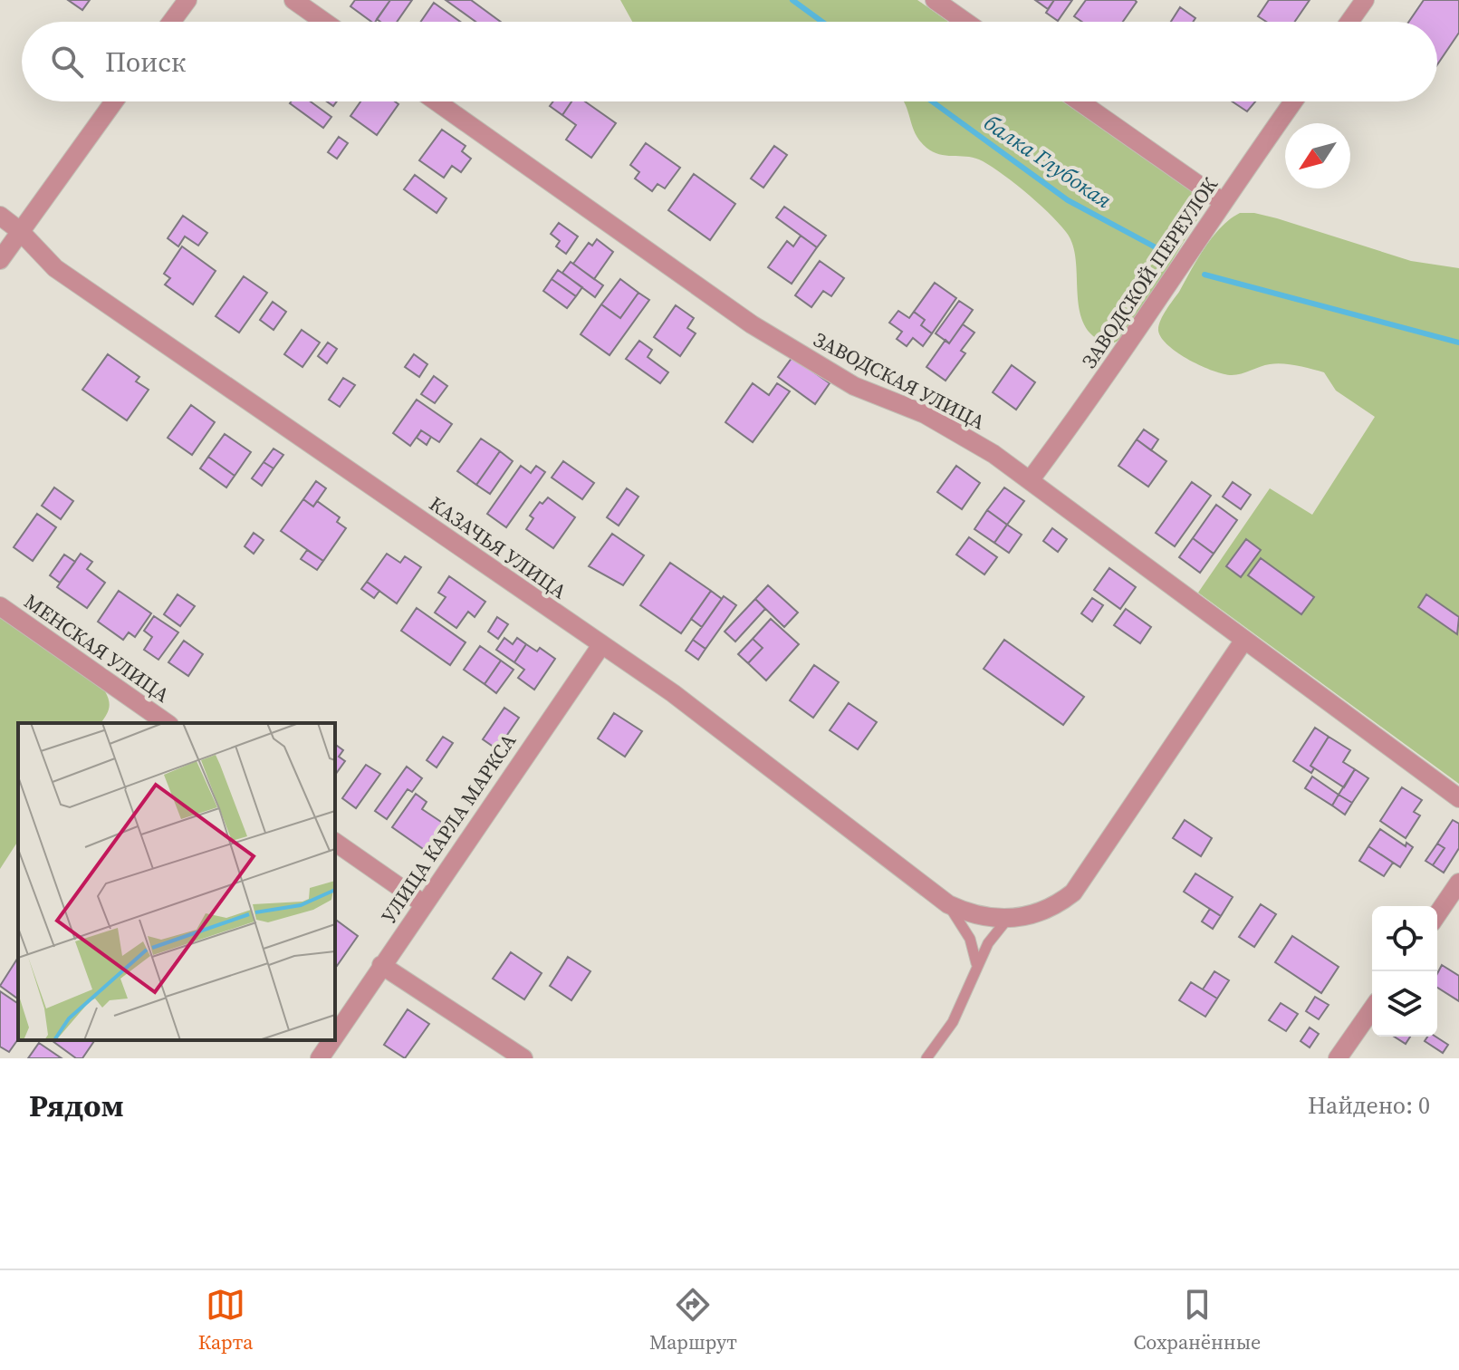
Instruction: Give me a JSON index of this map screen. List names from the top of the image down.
{
  "streets": {
    "street": [
      "ЗАВОДСКОЙ ПЕРЕУЛОК",
      "ЗАВОДСКАЯ УЛИЦА",
      "КАЗАЧЬЯ УЛИЦА",
      "МЕНСКАЯ УЛИЦА",
      "УЛИЦА КАРЛА МАРКСА"
    ]
  },
  "crossings": [
    ["ЗАВОДСКОЙ ПЕРЕУЛОК", "ЗАВОДСКАЯ УЛИЦА"],
    ["КАЗАЧЬЯ УЛИЦА", "УЛИЦА КАРЛА МАРКСА"]
  ],
  "water": ["балка Глубокая"],
  "north": "bottom left",
  "page": {
    "search": "Поиск",
    "heading": ["Рядом", "Найдено: 0"],
    "nav": ["Карта", "Маршрут", "Сохранённые"]
  }
}
